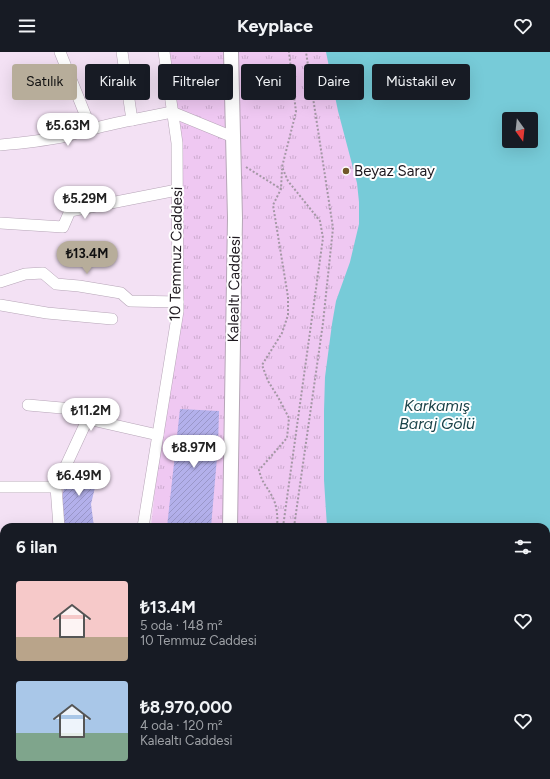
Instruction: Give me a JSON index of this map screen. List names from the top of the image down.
{
  "streets": {
    "street": ["10 Temmuz Caddesi", "Kalealtı Caddesi"]
  },
  "water": ["Karkamış Baraj Gölü"],
  "places": ["Beyaz Saray"],
  "north": "bottom",
  "page": {
    "header": "Keyplace",
    "chip": [
      "Satılık",
      "Kiralık",
      "Filtreler",
      "Yeni",
      "Daire",
      "Müstakil ev"
    ],
    "price": [
      "₺5.63M",
      "₺5.29M",
      "₺13.4M",
      "₺11.2M",
      "₺8.97M",
      "₺6.49M"
    ],
    "heading": "6 ilan",
    "list": [
      {
        "name": "₺13.4M",
        "note": "5 oda · 148 m² · 10 Temmuz Caddesi"
      },
      {
        "name": "₺8,970,000",
        "note": "4 oda · 120 m² · Kalealtı Caddesi"
      }
    ]
  }
}
